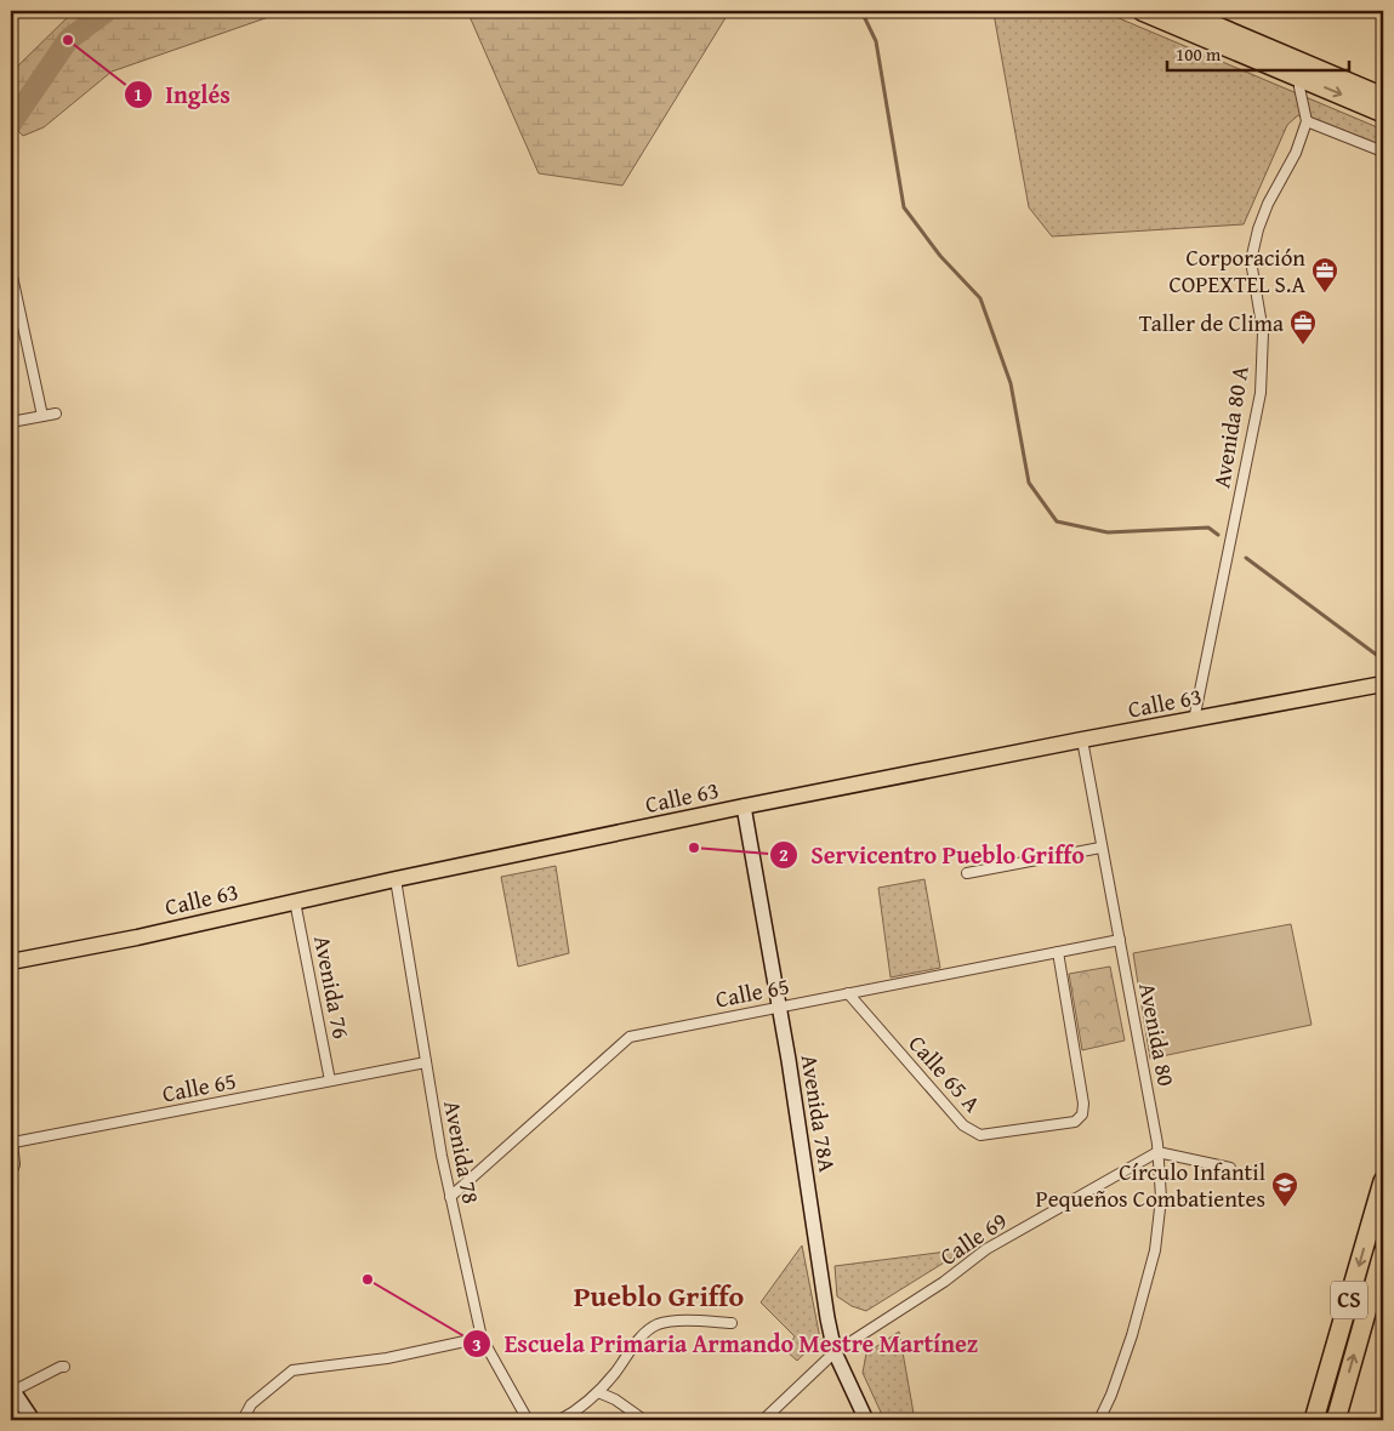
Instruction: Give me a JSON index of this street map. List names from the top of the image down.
{
  "streets": {
    "highway": ["CS"],
    "main road": ["Calle 63"],
    "street": [
      "Avenida 80 A",
      "Avenida 76",
      "Calle 65",
      "Avenida 80",
      "Calle 65 A",
      "Avenida 78A",
      "Avenida 78",
      "Calle 69"
    ]
  },
  "crossings": [
    ["Avenida 80 A", "Calle 63"],
    ["Calle 63", "Avenida 76"],
    ["Calle 63", "Avenida 80"],
    ["Calle 63", "Avenida 78A"],
    ["Calle 63", "Avenida 78"],
    ["Avenida 76", "Calle 65"],
    ["Calle 65", "Avenida 80"],
    ["Calle 65", "Calle 65 A"],
    ["Calle 65", "Avenida 78A"],
    ["Calle 65", "Avenida 78"],
    ["Avenida 80", "Calle 69"],
    ["Avenida 78A", "Calle 69"]
  ],
  "districts": ["Pueblo Griffo"],
  "places": {
    "other": ["Inglés", "Servicentro Pueblo Griffo", "Escuela Primaria Armando Mestre Martínez"],
    "office": ["Corporación COPEXTEL S.A", "Taller de Clima"],
    "school or university": ["Círculo Infantil Pequeños Combatientes"]
  },
  "scale_bar": "100 m"
}
